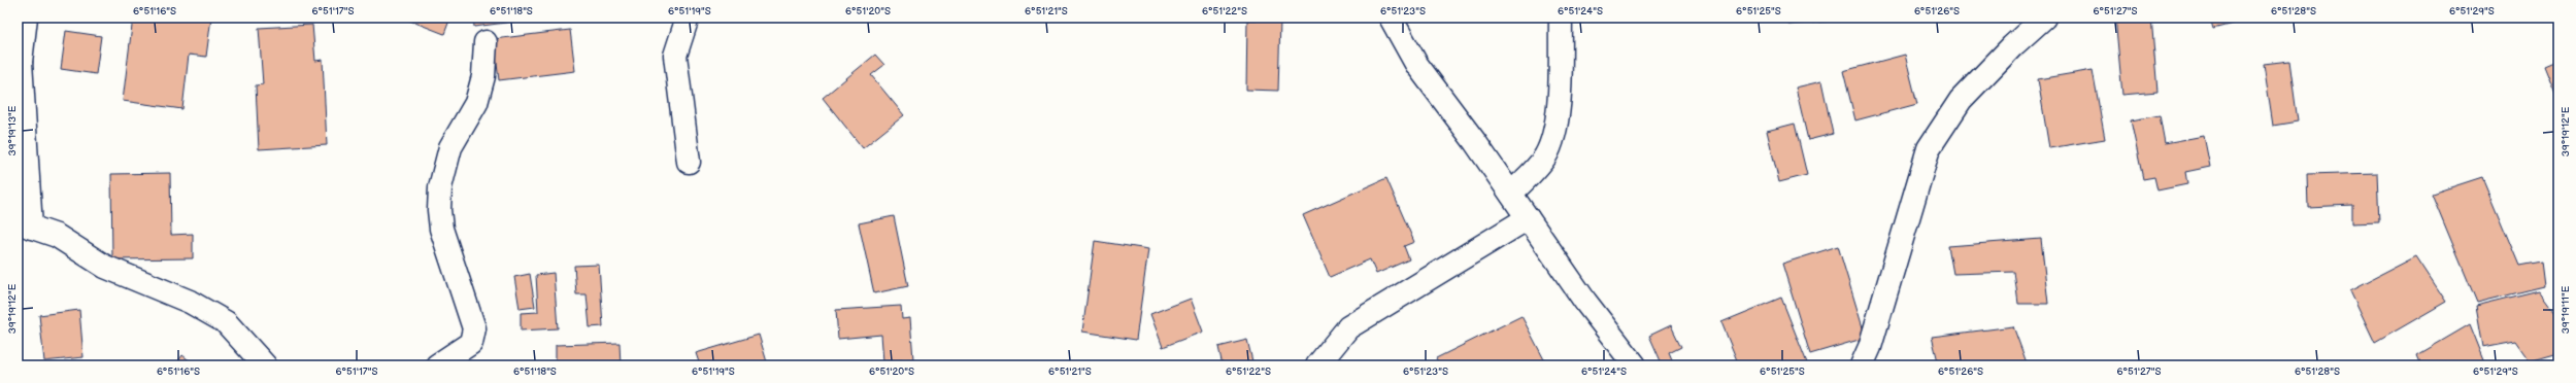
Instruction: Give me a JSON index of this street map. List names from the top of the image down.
{
  "coordinates": [
    "6°51'16\"S",
    "6°51'17\"S",
    "6°51'18\"S",
    "6°51'19\"S",
    "6°51'20\"S",
    "6°51'21\"S",
    "6°51'22\"S",
    "6°51'23\"S",
    "6°51'24\"S",
    "6°51'25\"S",
    "6°51'26\"S",
    "6°51'27\"S",
    "6°51'28\"S",
    "6°51'29\"S",
    "39°19'13\"E",
    "39°19'12\"E",
    "39°19'11\"E"
  ]
}
